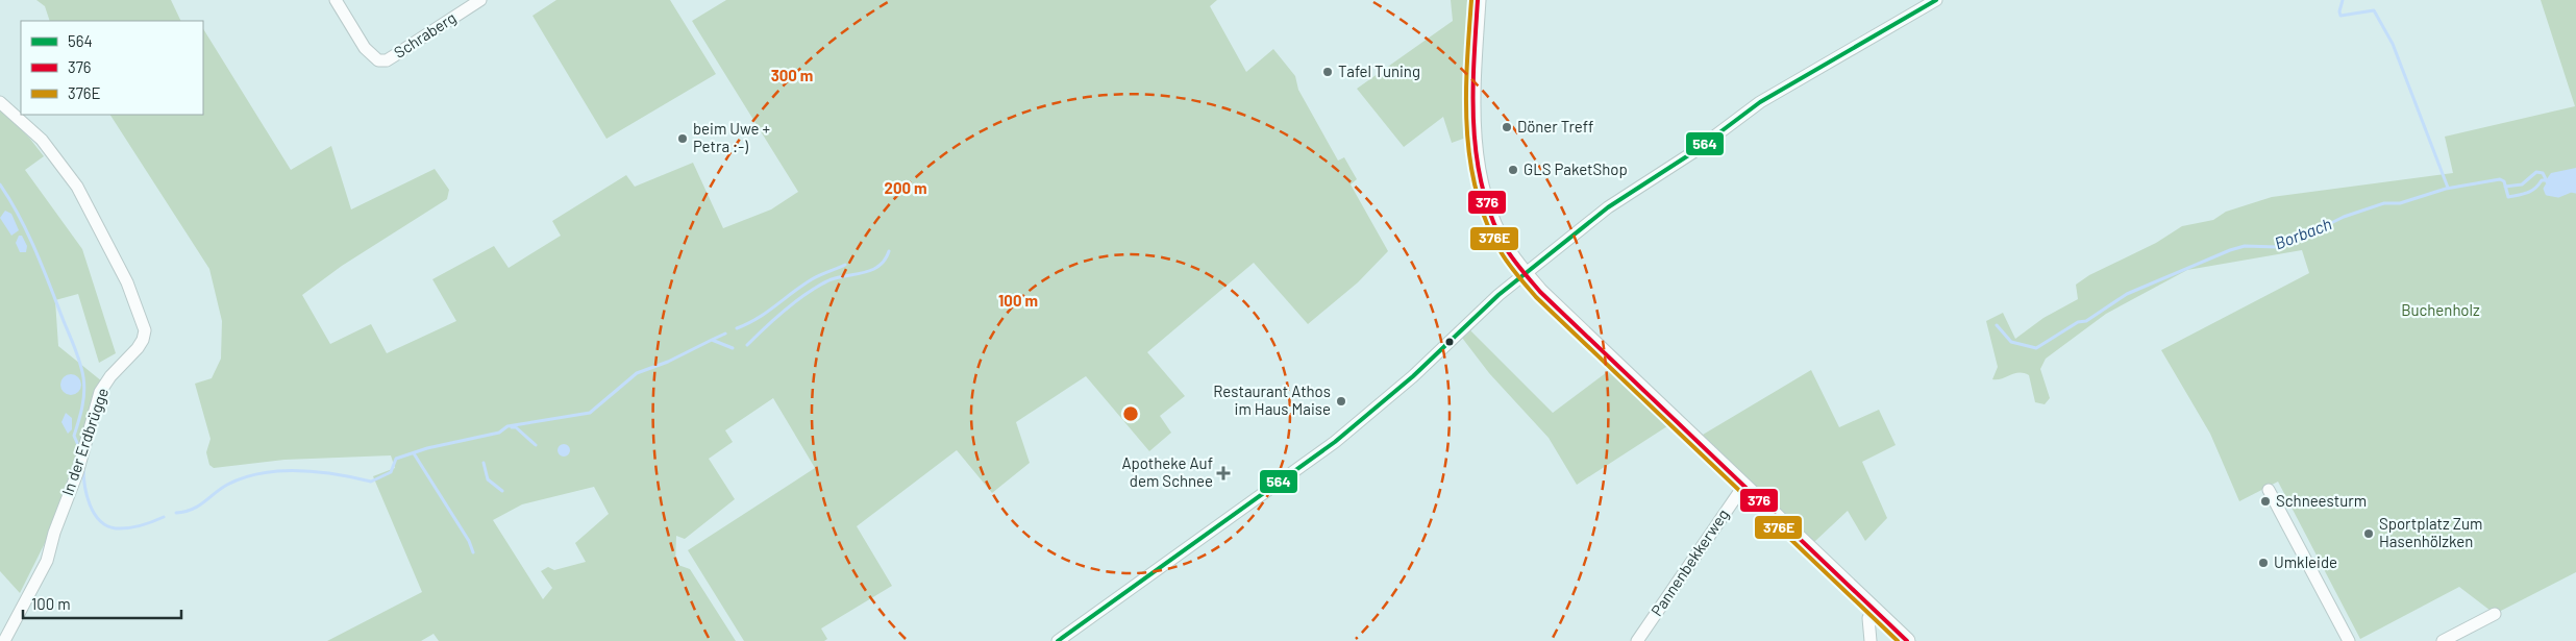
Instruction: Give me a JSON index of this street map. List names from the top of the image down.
{
  "streets": {
    "street": ["Schraberg", "In der Erdbrügge", "Pannenbekkerweg"]
  },
  "water": ["Borbach"],
  "parks": ["Buchenholz"],
  "places": {
    "other": [
      "Tafel Tuning",
      "Döner Treff",
      "beim Uwe + Petra :-)",
      "GLS PaketShop",
      "Restaurant Athos im Haus Maise",
      "Schneesturm",
      "Sportplatz Zum Hasenhölzken",
      "Umkleide"
    ],
    "health": ["Apotheke Auf dem Schnee"]
  },
  "lines": ["transit line 564", "transit line 376", "transit line 376E"],
  "legend": ["564", "376", "376E"],
  "scale_bar": "100 m",
  "rings": ["300 m", "200 m", "100 m"]
}
